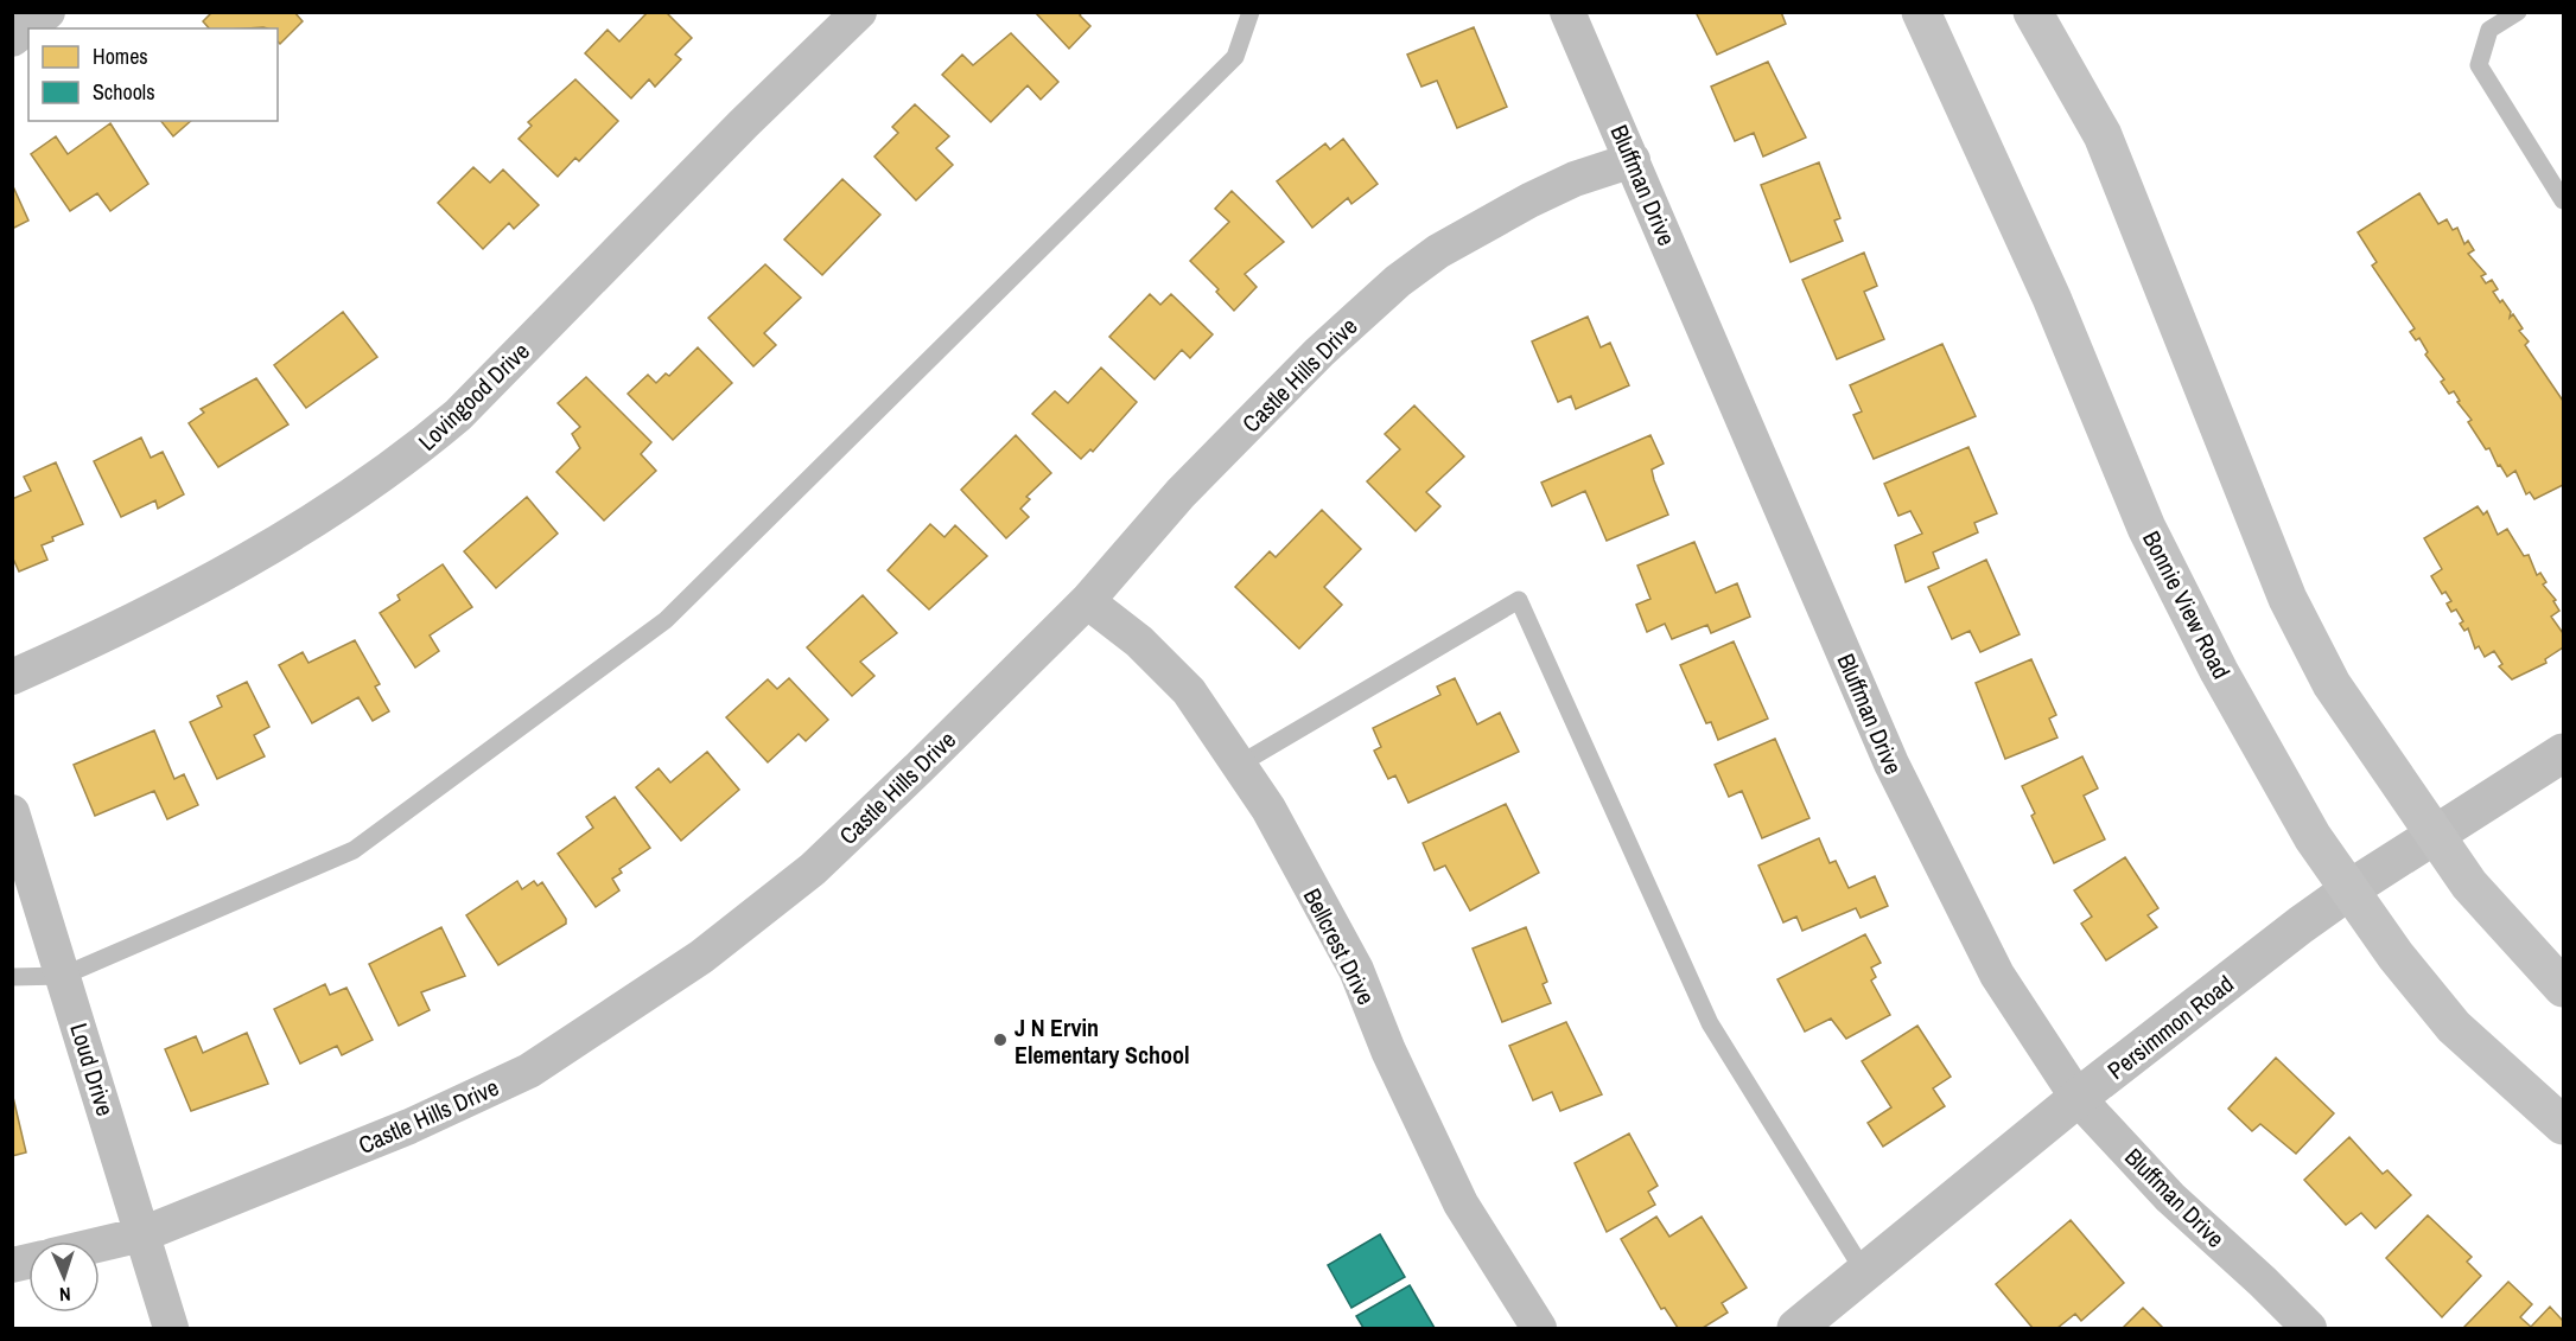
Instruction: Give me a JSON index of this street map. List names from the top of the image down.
{
  "streets": {
    "main road": ["Bonnie View Road"],
    "street": [
      "Bluffman Drive",
      "Castle Hills Drive",
      "Lovingood Drive",
      "Bellcrest Drive",
      "Persimmon Road",
      "Loud Drive"
    ]
  },
  "crossings": [
    ["Bluffman Drive", "Castle Hills Drive"],
    ["Bluffman Drive", "Persimmon Road"],
    ["Castle Hills Drive", "Bellcrest Drive"],
    ["Castle Hills Drive", "Loud Drive"],
    ["Bonnie View Road", "Persimmon Road"]
  ],
  "places": ["J N Ervin Elementary School"],
  "legend": ["Homes", "Schools"],
  "north": "bottom"
}
